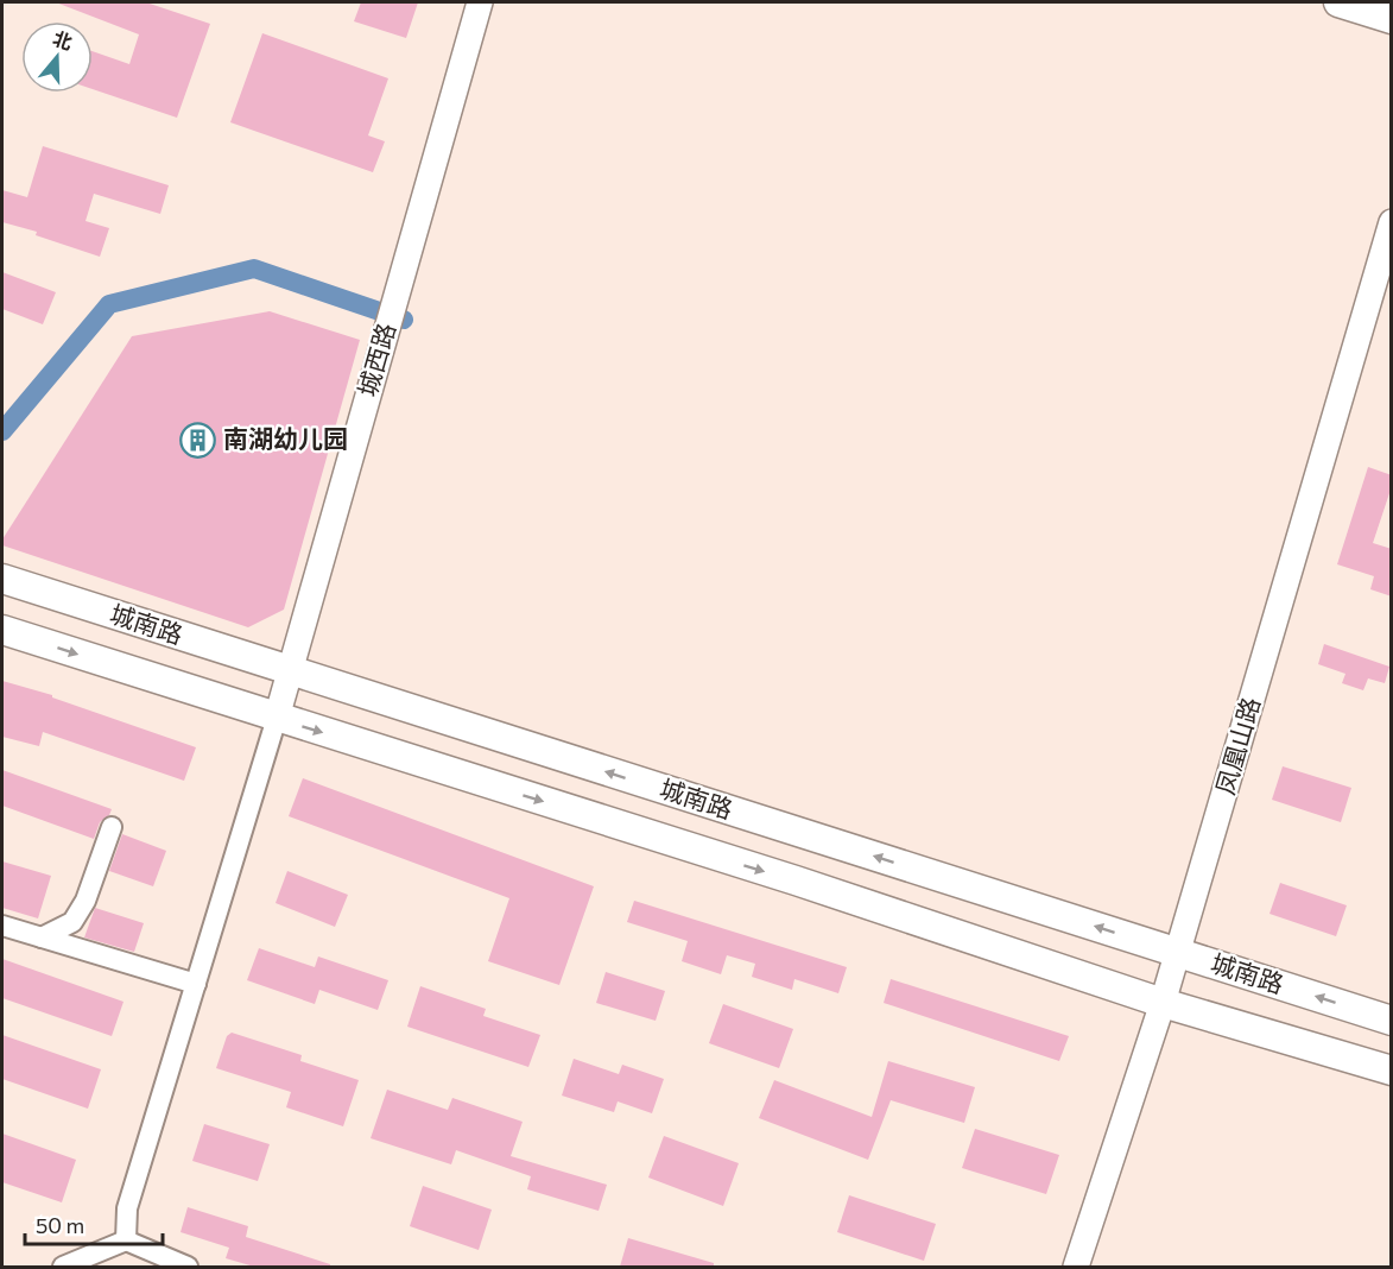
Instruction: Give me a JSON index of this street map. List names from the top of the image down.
{
  "streets": {
    "main road": ["城南路"],
    "street": ["城西路", "凤凰山路"]
  },
  "crossings": [
    ["城西路", "城南路"],
    ["城南路", "凤凰山路"]
  ],
  "places": {
    "building": ["南湖幼儿园"]
  },
  "scale_bar": "50 m",
  "north": "top"
}
